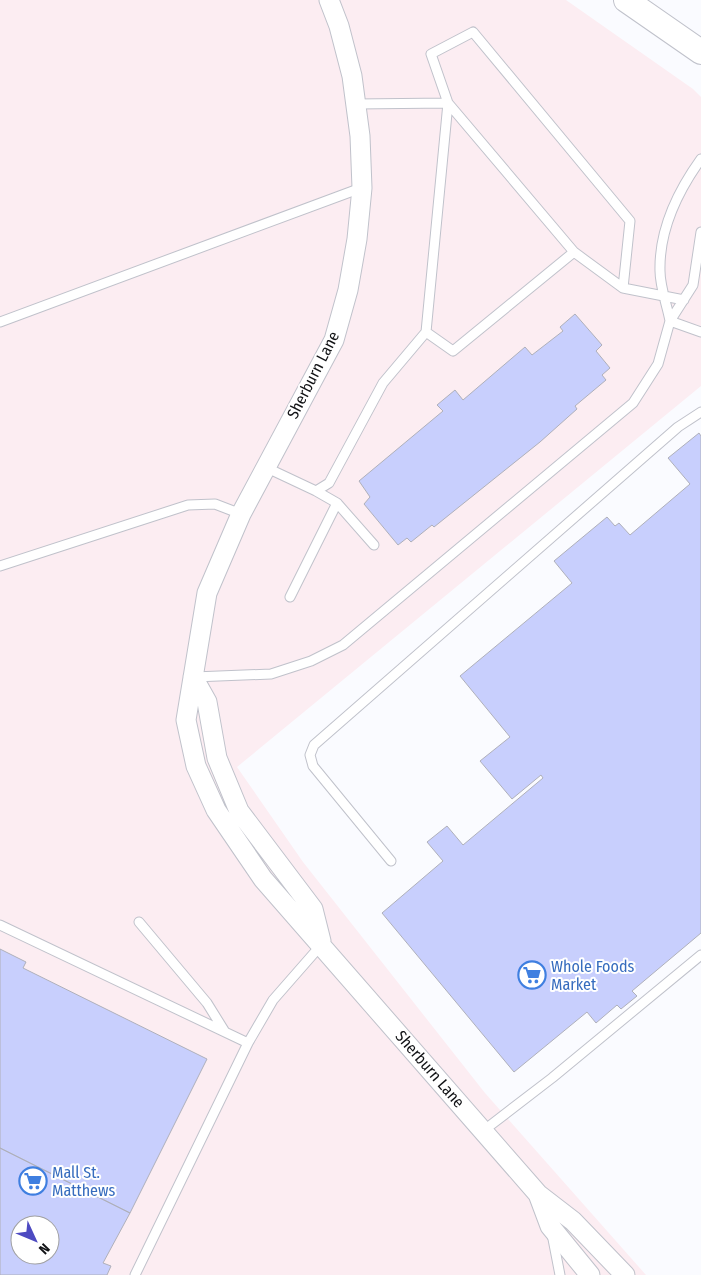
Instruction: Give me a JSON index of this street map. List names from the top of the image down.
{
  "streets": {
    "street": ["Sherburn Lane"]
  },
  "places": {
    "supermarket": ["Whole Foods Market", "Mall St. Matthews"]
  },
  "north": "bottom right"
}
